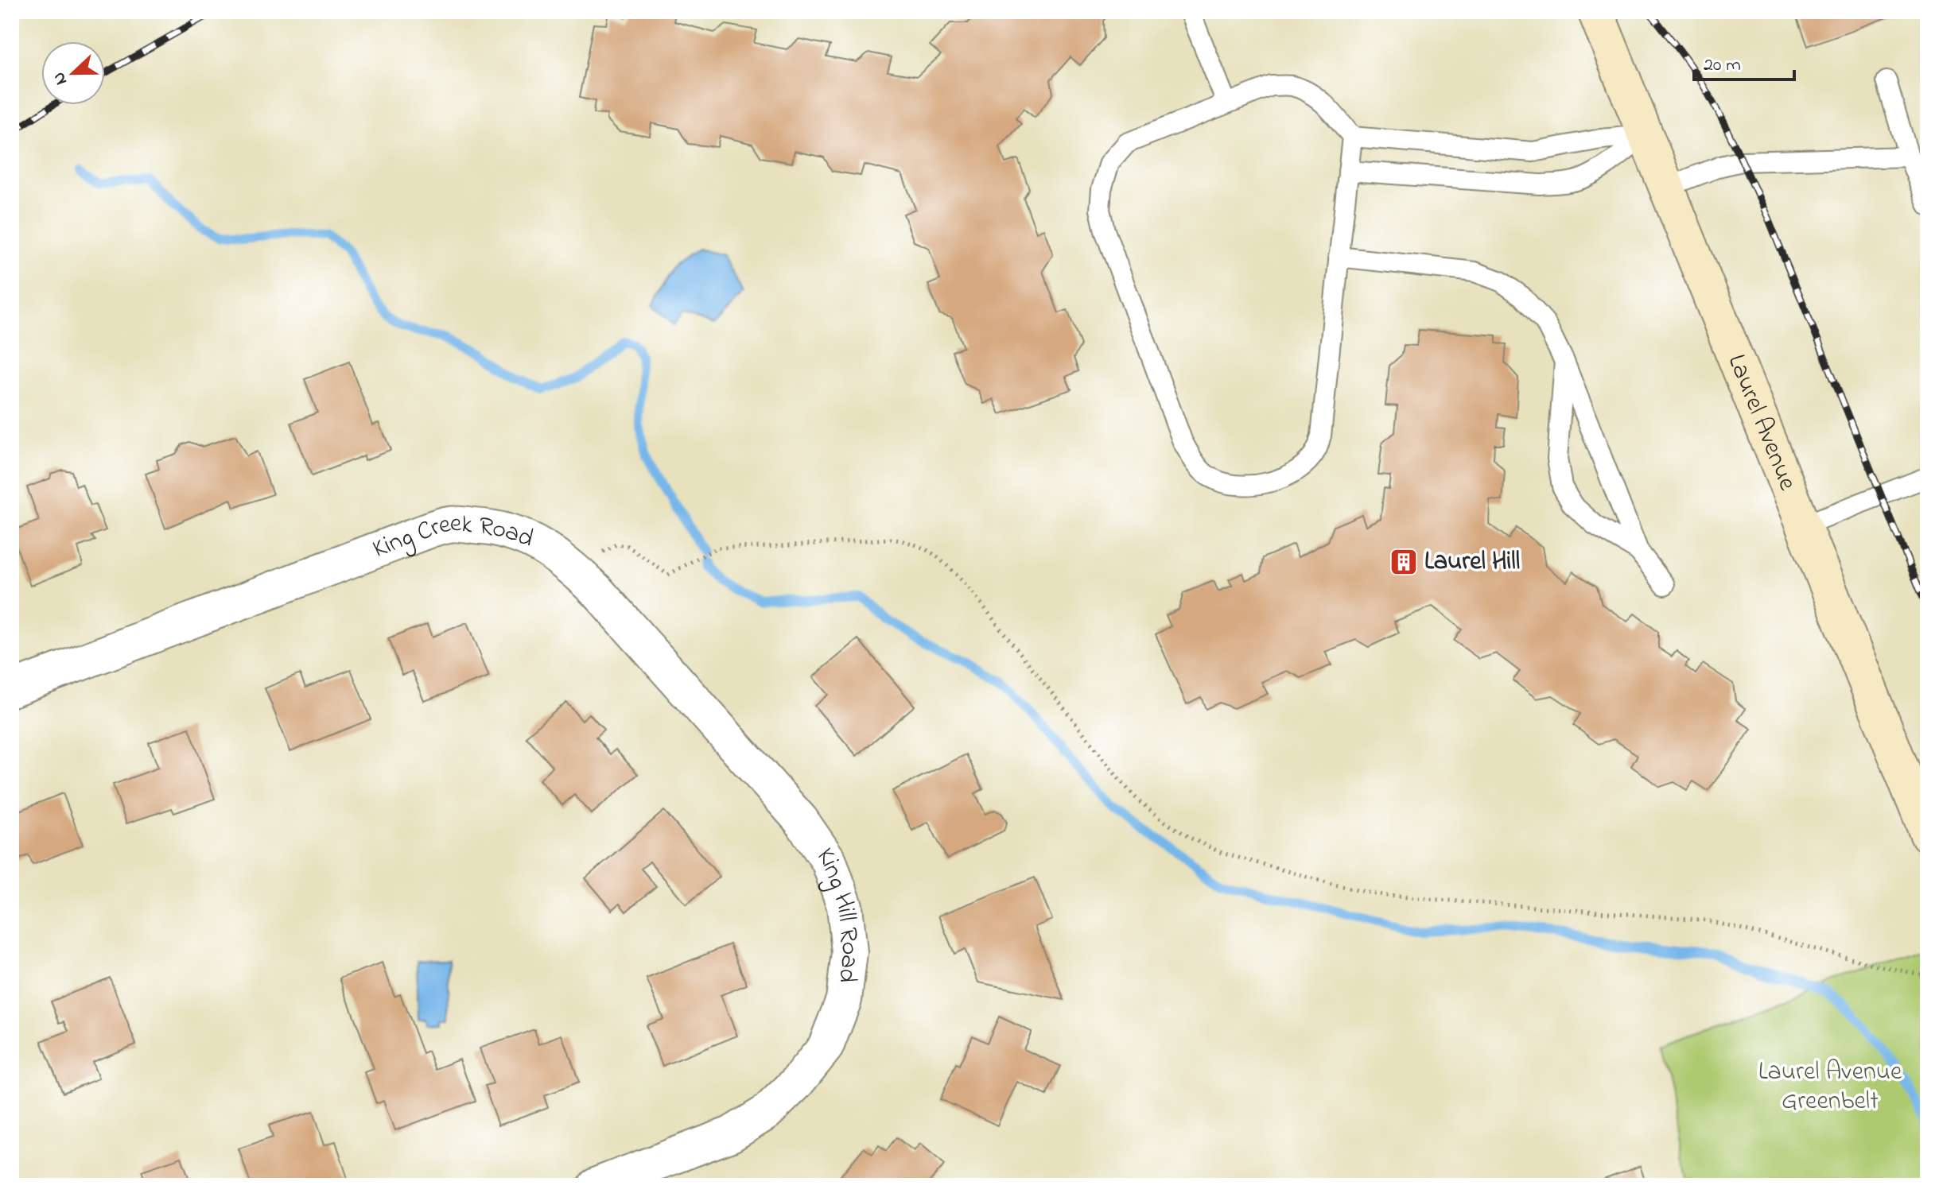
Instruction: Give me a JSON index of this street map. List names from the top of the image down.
{
  "streets": {
    "street": ["Laurel Avenue", "King Creek Road", "King Hill Road"]
  },
  "crossings": [
    ["King Creek Road", "King Hill Road"]
  ],
  "parks": ["Laurel Avenue Greenbelt"],
  "places": {
    "building": ["Laurel Hill"]
  },
  "scale_bar": "20 m",
  "north": "left"
}
